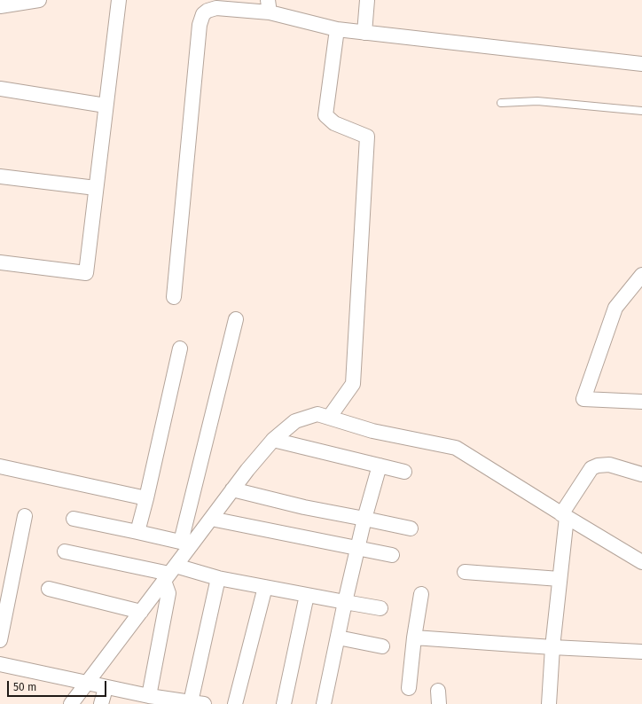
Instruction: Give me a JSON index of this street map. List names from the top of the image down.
{
  "scale_bar": "50 m"
}
